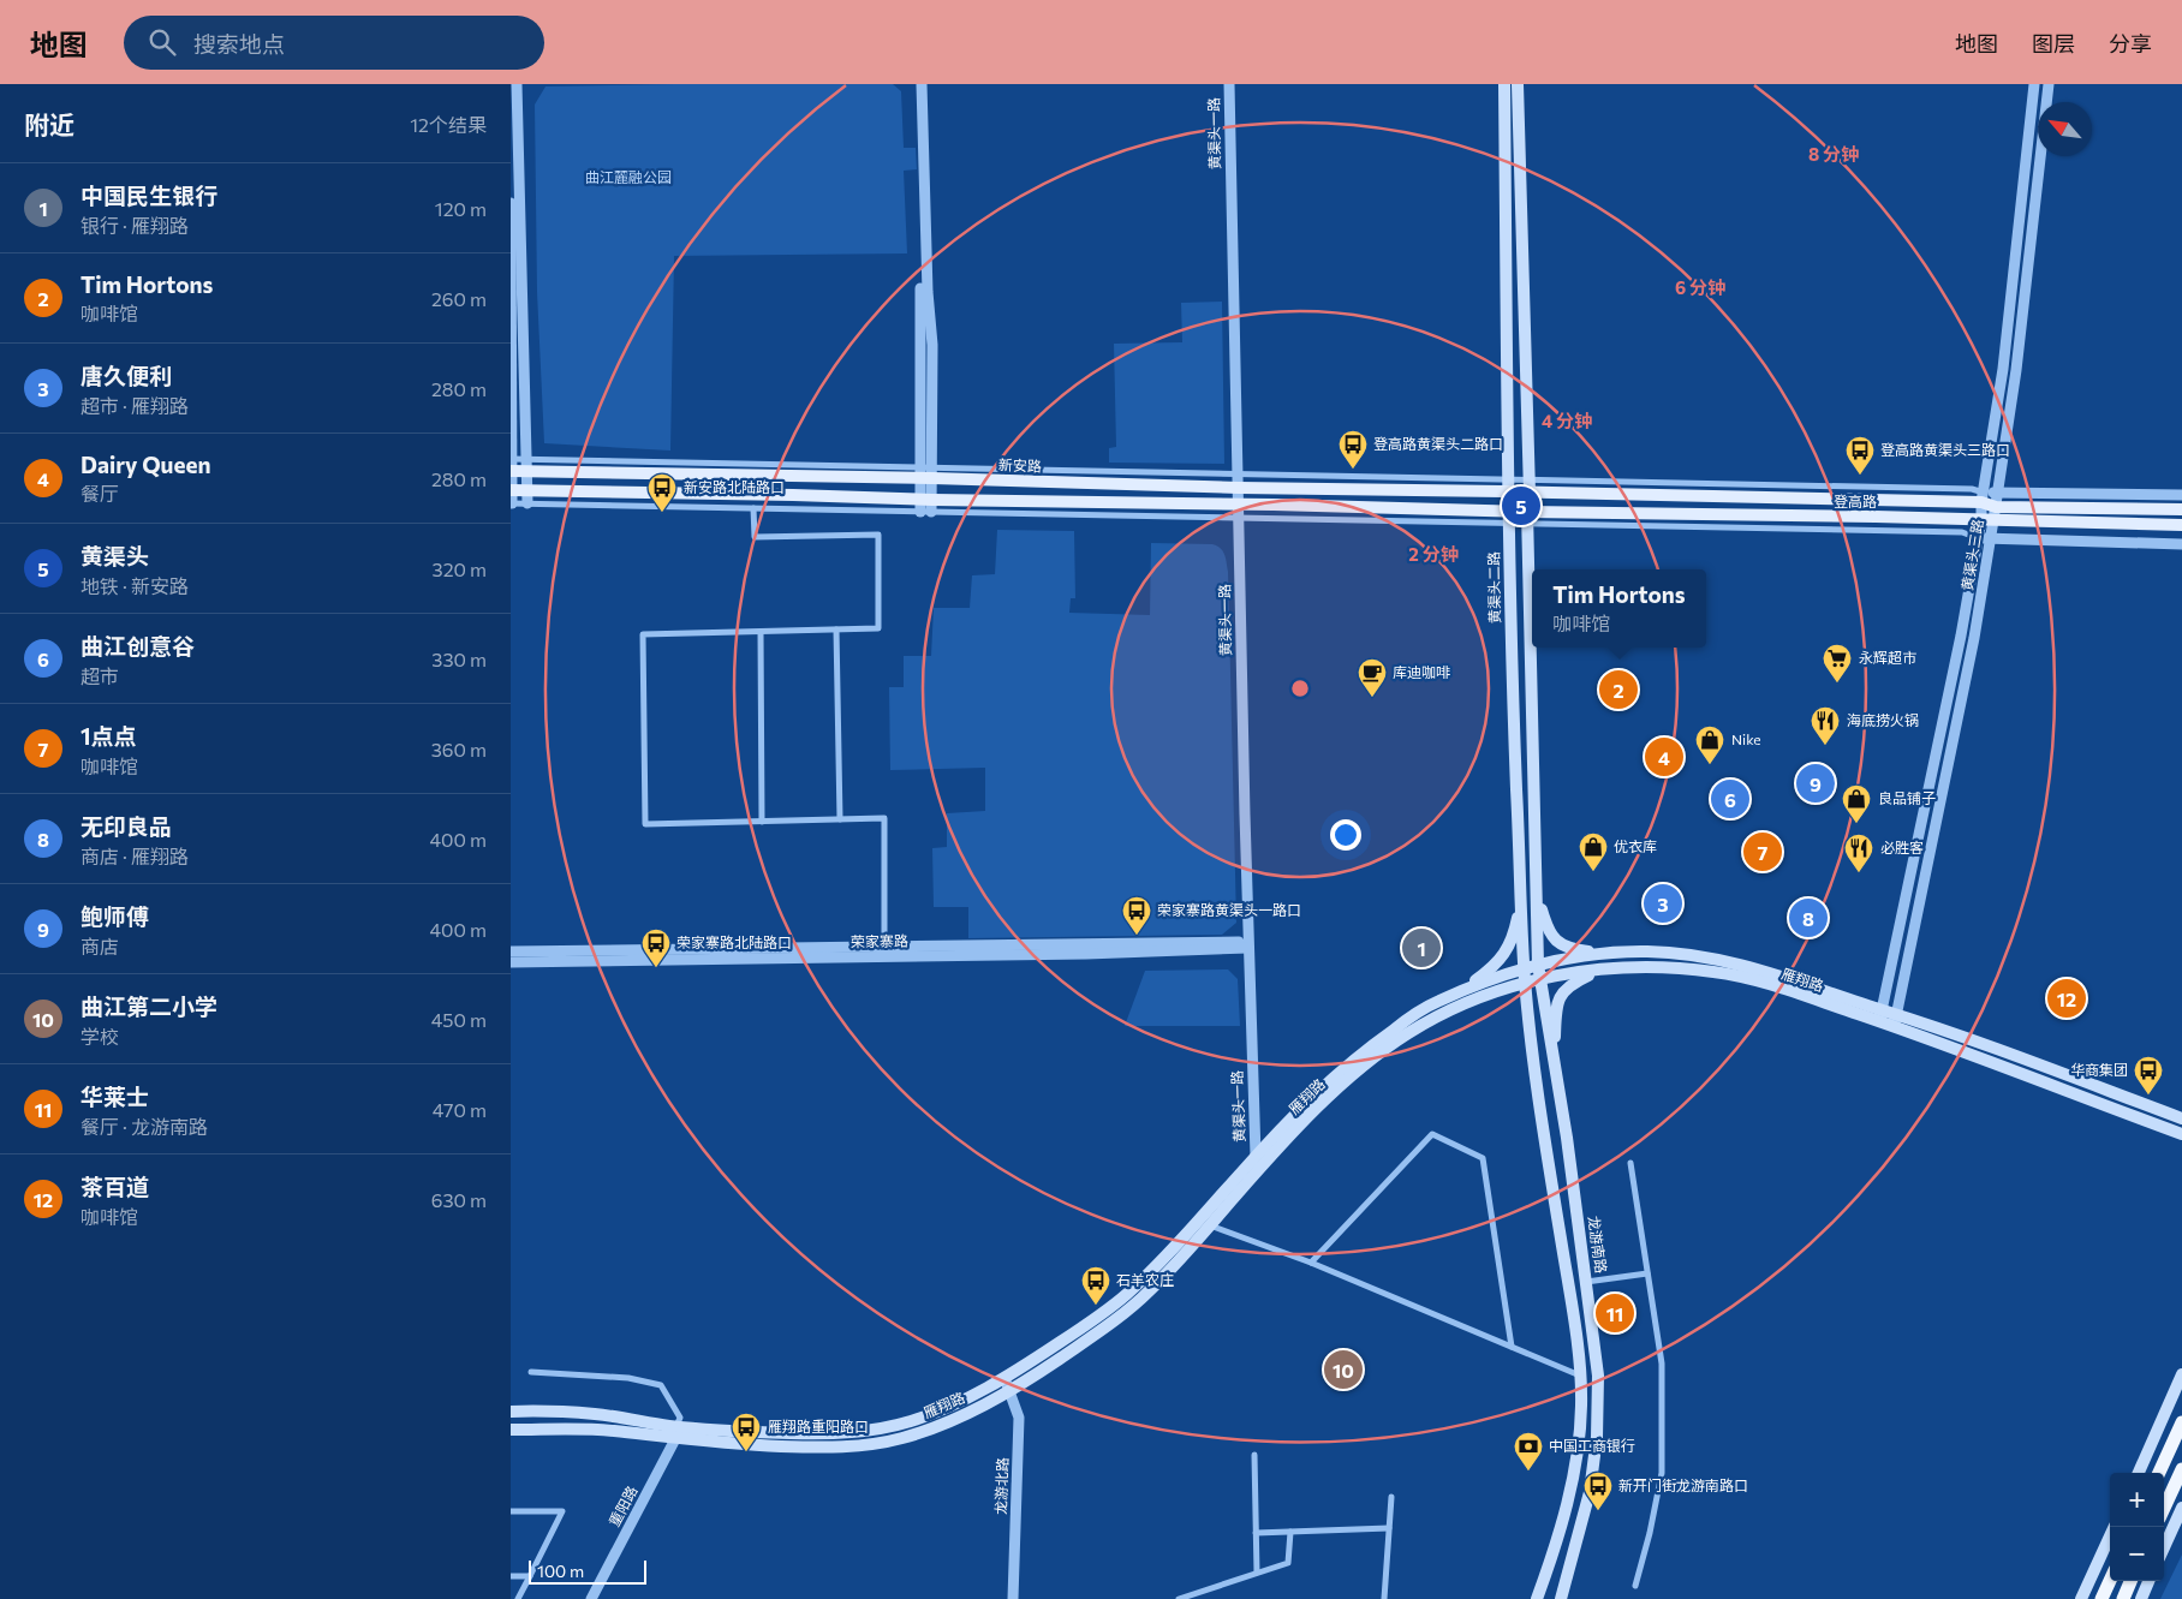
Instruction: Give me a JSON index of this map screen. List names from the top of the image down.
{
  "streets": {
    "main road": [
      "新安路",
      "登高路",
      "黄渠头二路",
      "雁翔路",
      "龙游南路"
    ],
    "street": [
      "黄渠头一路",
      "黄渠头三路",
      "荣家寨路",
      "龙游北路",
      "重阳路"
    ]
  },
  "crossings": [
    ["黄渠头一路", "新安路"],
    ["黄渠头一路", "荣家寨路"],
    ["黄渠头一路", "雁翔路"],
    ["新安路", "登高路"],
    ["新安路", "黄渠头二路"],
    ["登高路", "黄渠头三路"],
    ["黄渠头三路", "雁翔路"],
    ["黄渠头二路", "雁翔路"],
    ["雁翔路", "龙游南路"],
    ["雁翔路", "龙游北路"],
    ["雁翔路", "重阳路"]
  ],
  "parks": ["曲江麓融公园"],
  "places": {
    "bus stop": [
      "登高路黄渠头二路口",
      "登高路黄渠头三路口",
      "新安路北陆路口",
      "荣家寨路黄渠头一路口",
      "荣家寨路北陆路口",
      "华商集团",
      "石羊农庄",
      "雁翔路重阳路口",
      "新开门街龙游南路口"
    ],
    "supermarket": ["永辉超市"],
    "cafe": ["库迪咖啡"],
    "restaurant": ["海底捞火锅", "必胜客"],
    "shop": ["Nike", "良品铺子", "优衣库"],
    "bank": ["中国工商银行"]
  },
  "scale_bar": "100 m",
  "north": "top left",
  "page": {
    "header": "地图",
    "search": "搜索地点",
    "nav": ["地图", "图层", "分享"],
    "heading": ["附近", "12个结果"],
    "list": [
      {
        "mark": "1",
        "name": "中国民生银行",
        "note": "银行 · 雁翔路",
        "value": "120 m"
      },
      {
        "mark": "2",
        "name": "Tim Hortons",
        "note": "咖啡馆",
        "value": "260 m"
      },
      {
        "mark": "3",
        "name": "唐久便利",
        "note": "超市 · 雁翔路",
        "value": "280 m"
      },
      {
        "mark": "4",
        "name": "Dairy Queen",
        "note": "餐厅",
        "value": "280 m"
      },
      {
        "mark": "5",
        "name": "黄渠头",
        "note": "地铁 · 新安路",
        "value": "320 m"
      },
      {
        "mark": "6",
        "name": "曲江创意谷",
        "note": "超市",
        "value": "330 m"
      },
      {
        "mark": "7",
        "name": "1点点",
        "note": "咖啡馆",
        "value": "360 m"
      },
      {
        "mark": "8",
        "name": "无印良品",
        "note": "商店 · 雁翔路",
        "value": "400 m"
      },
      {
        "mark": "9",
        "name": "鲍师傅",
        "note": "商店",
        "value": "400 m"
      },
      {
        "mark": "10",
        "name": "曲江第二小学",
        "note": "学校",
        "value": "450 m"
      },
      {
        "mark": "11",
        "name": "华莱士",
        "note": "餐厅 · 龙游南路",
        "value": "470 m"
      },
      {
        "mark": "12",
        "name": "茶百道",
        "note": "咖啡馆",
        "value": "630 m"
      }
    ],
    "pins": [
      "5",
      "2",
      "4",
      "9",
      "6",
      "7",
      "3",
      "8",
      "1",
      "12",
      "11",
      "10"
    ],
    "popup": ["Tim Hortons", "咖啡馆"],
    "map_buttons": ["+", "−"],
    "scale": "100 m"
  },
  "rings": [
    "8 分钟",
    "6 分钟",
    "4 分钟",
    "2 分钟"
  ]
}
